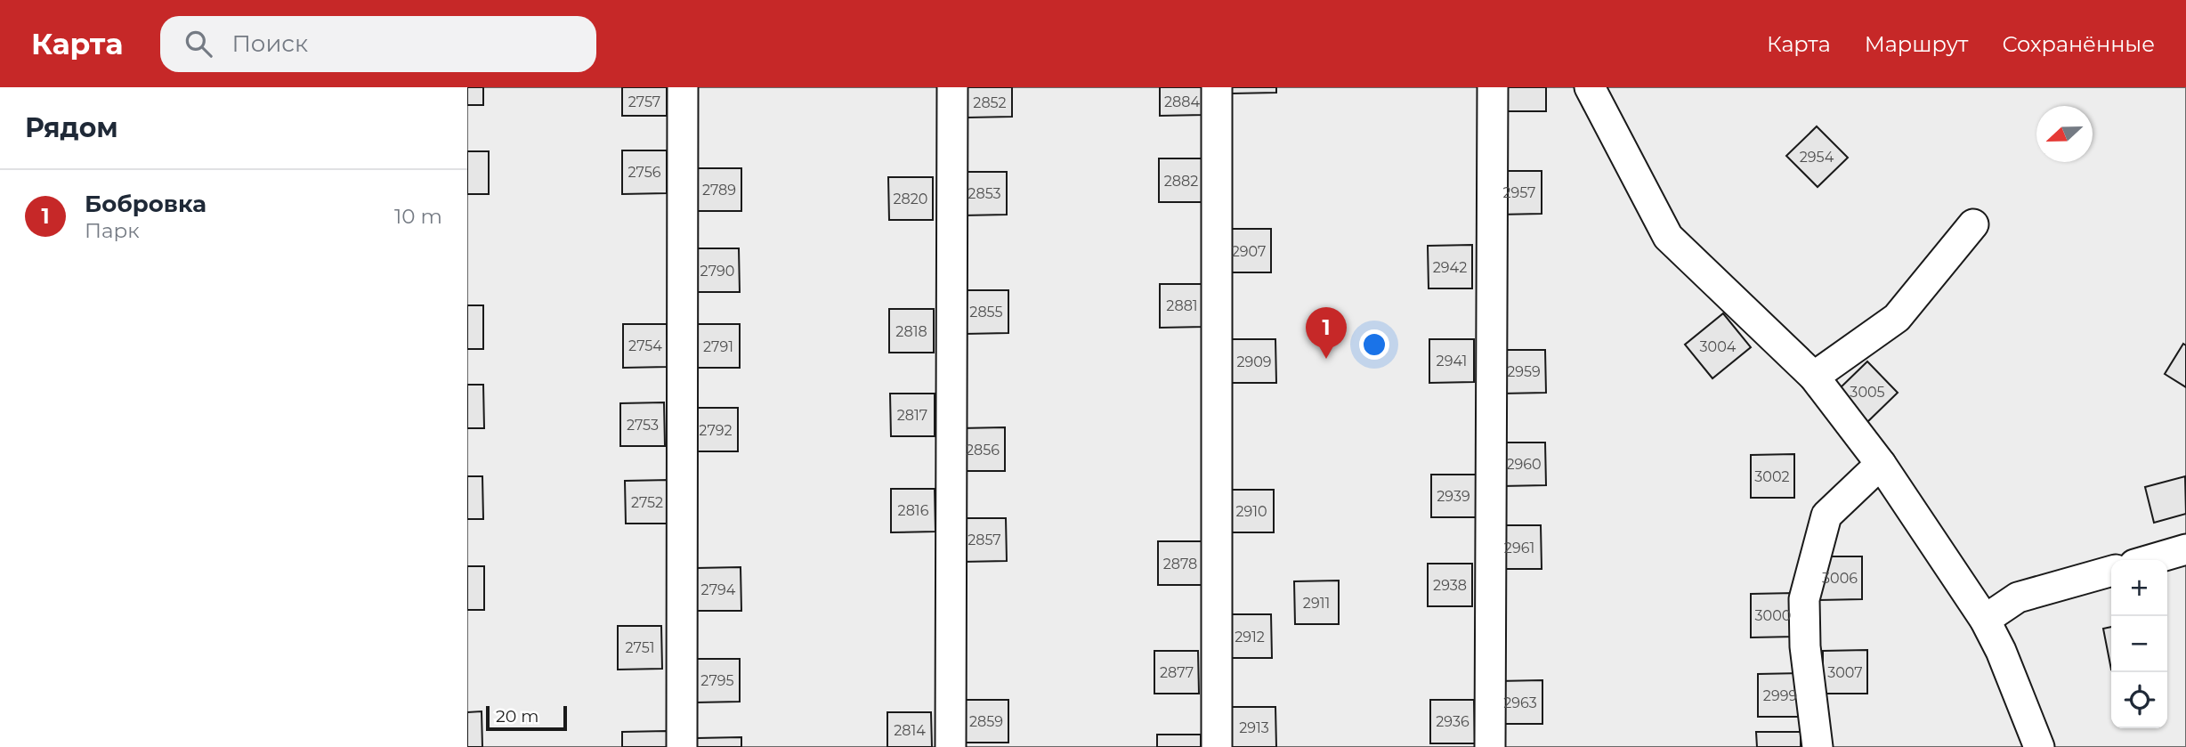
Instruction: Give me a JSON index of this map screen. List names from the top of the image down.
{
  "house_numbers": [
    "2757",
    "2884",
    "2852",
    "2954",
    "2756",
    "2882",
    "2789",
    "2957",
    "2853",
    "2820",
    "2907",
    "2942",
    "2790",
    "2881",
    "2855",
    "2818",
    "2754",
    "2791",
    "3004",
    "2941",
    "2909",
    "2959",
    "3005",
    "2817",
    "2753",
    "2792",
    "2856",
    "2960",
    "3002",
    "2939",
    "2752",
    "2816",
    "2910",
    "2857",
    "2961",
    "2878",
    "3006",
    "2938",
    "2794",
    "2911",
    "3000",
    "2912",
    "2751",
    "2877",
    "3007",
    "2795",
    "2999",
    "2963",
    "2859",
    "2936",
    "2913",
    "2814"
  ],
  "scale_bar": "20 m",
  "north": "left",
  "page": {
    "header": "Карта",
    "search": "Поиск",
    "nav": ["Карта", "Маршрут", "Сохранённые"],
    "heading": "Рядом",
    "list": [
      {
        "mark": "1",
        "name": "Бобровка",
        "note": "Парк",
        "value": "10 m"
      }
    ],
    "pins": "1",
    "map_buttons": ["+", "−"],
    "scale": "20 m"
  }
}
